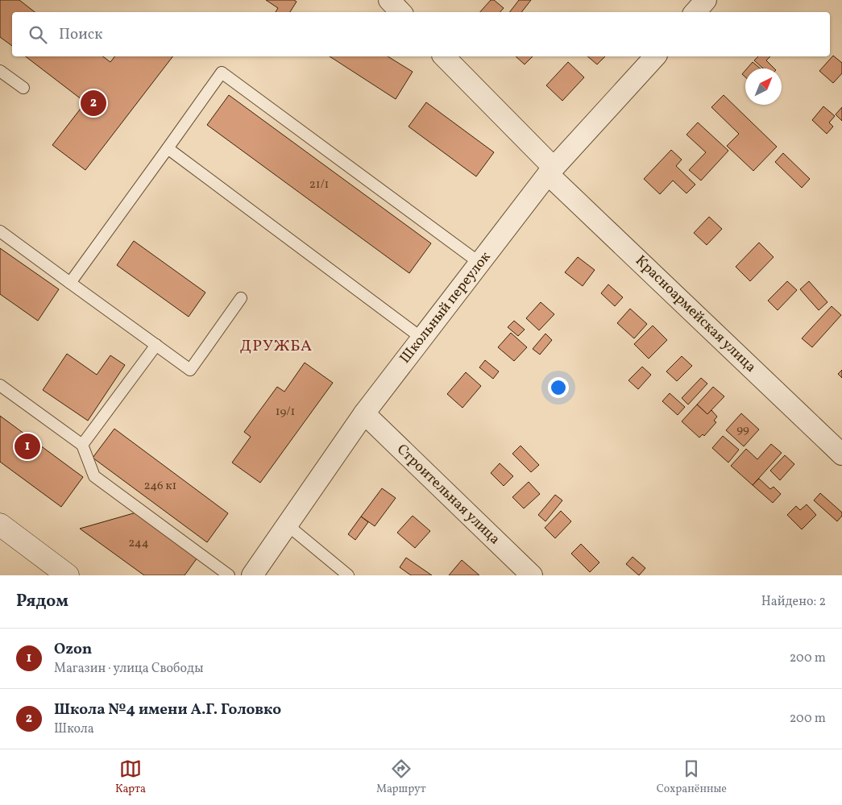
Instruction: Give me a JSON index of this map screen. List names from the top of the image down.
{
  "streets": {
    "street": ["Школьный переулок", "Красноармейская улица", "Строительная улица"]
  },
  "crossings": [
    ["Школьный переулок", "Красноармейская улица"],
    ["Школьный переулок", "Строительная улица"]
  ],
  "districts": ["ДРУЖБА"],
  "house_numbers": [
    "21/1",
    "19/1",
    "99",
    "246 к1",
    "244"
  ],
  "north": "top right",
  "page": {
    "search": "Поиск",
    "pins": ["2", "1"],
    "heading": ["Рядом", "Найдено: 2"],
    "list": [
      {
        "mark": "1",
        "name": "Ozon",
        "note": "Магазин · улица Свободы",
        "value": "200 m"
      },
      {
        "mark": "2",
        "name": "Школа №4 имени А.Г. Головко",
        "note": "Школа",
        "value": "200 m"
      }
    ],
    "nav": ["Карта", "Маршрут", "Сохранённые"]
  }
}
